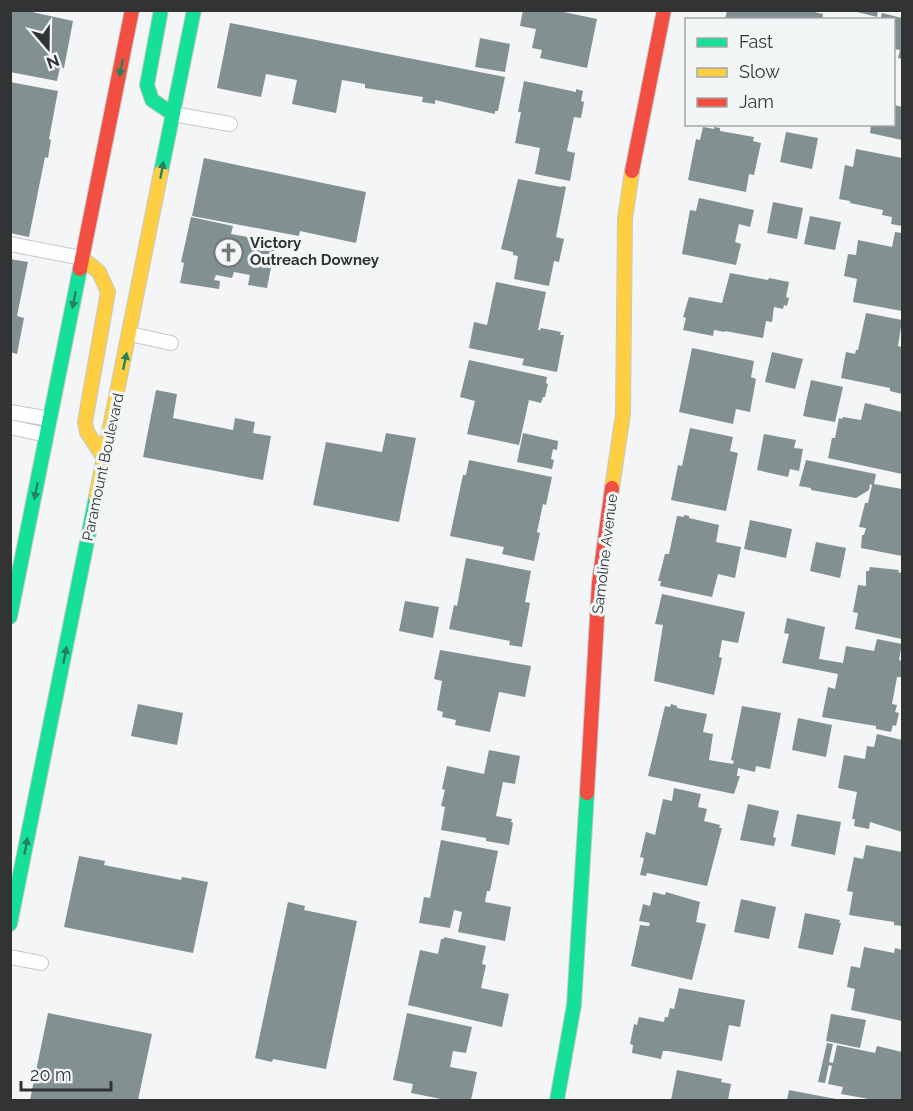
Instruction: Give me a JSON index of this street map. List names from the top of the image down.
{
  "streets": {
    "main road": ["Paramount Boulevard", "Samoline Avenue"]
  },
  "places": {
    "church": ["Victory Outreach Downey"]
  },
  "legend": ["Fast", "Slow", "Jam"],
  "scale_bar": "20 m",
  "north": "bottom"
}
